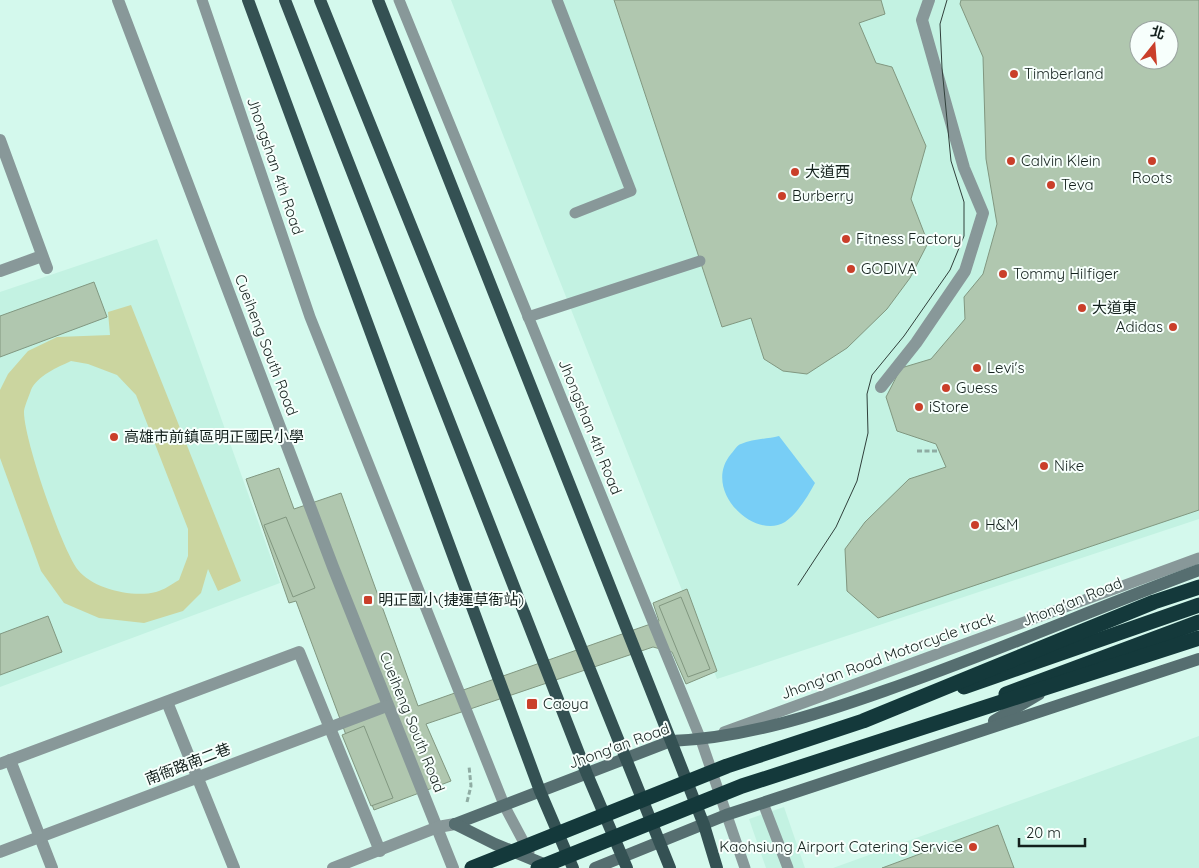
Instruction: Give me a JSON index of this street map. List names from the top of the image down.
{
  "streets": {
    "main road": ["Jhongshan 4th Road"],
    "street": ["Cueiheng South Road", "Jhong'an Road", "南衙路南二巷"],
    "lane": ["Jhong'an Road Motorcycle track"]
  },
  "crossings": [
    ["Jhongshan 4th Road", "Jhong'an Road"],
    ["Jhongshan 4th Road", "Jhong'an Road Motorcycle track"],
    ["Cueiheng South Road", "南衙路南二巷"],
    ["Jhong'an Road", "Jhong'an Road Motorcycle track"]
  ],
  "places": {
    "other": [
      "Timberland",
      "Calvin Klein",
      "Roots",
      "大道西",
      "Teva",
      "Burberry",
      "Fitness Factory",
      "GODIVA",
      "Tommy Hilfiger",
      "大道東",
      "Adidas",
      "Levi's",
      "Guess",
      "iStore",
      "高雄市前鎮區明正國民小學",
      "Nike",
      "H&M",
      "Kaohsiung Airport Catering Service"
    ],
    "transit": ["明正國小(捷運草衙站)", "Caoya"]
  },
  "scale_bar": "20 m",
  "north": "top"
}
